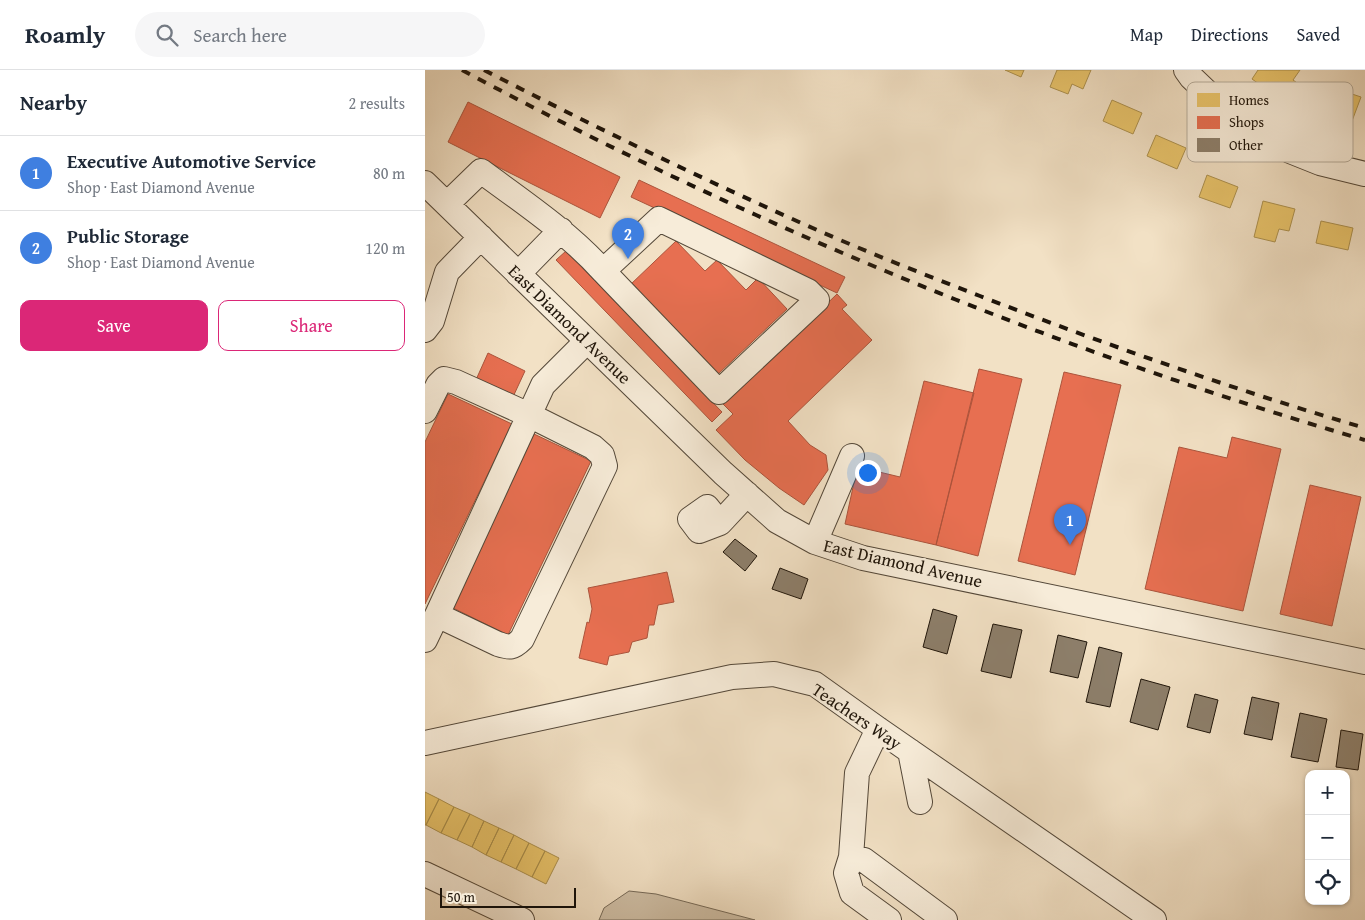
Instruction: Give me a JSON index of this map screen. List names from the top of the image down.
{
  "streets": {
    "street": ["East Diamond Avenue", "Teachers Way"]
  },
  "legend": ["Homes", "Shops", "Other"],
  "scale_bar": "50 m",
  "page": {
    "header": "Roamly",
    "search": "Search here",
    "nav": ["Map", "Directions", "Saved"],
    "heading": ["Nearby", "2 results"],
    "list": [
      {
        "mark": "1",
        "name": "Executive Automotive Service",
        "note": "Shop · East Diamond Avenue",
        "value": "80 m"
      },
      {
        "mark": "2",
        "name": "Public Storage",
        "note": "Shop · East Diamond Avenue",
        "value": "120 m"
      }
    ],
    "pins": ["2", "1"],
    "buttons": ["Save", "Share"],
    "map_buttons": ["+", "−"],
    "scale": "50 m"
  }
}
